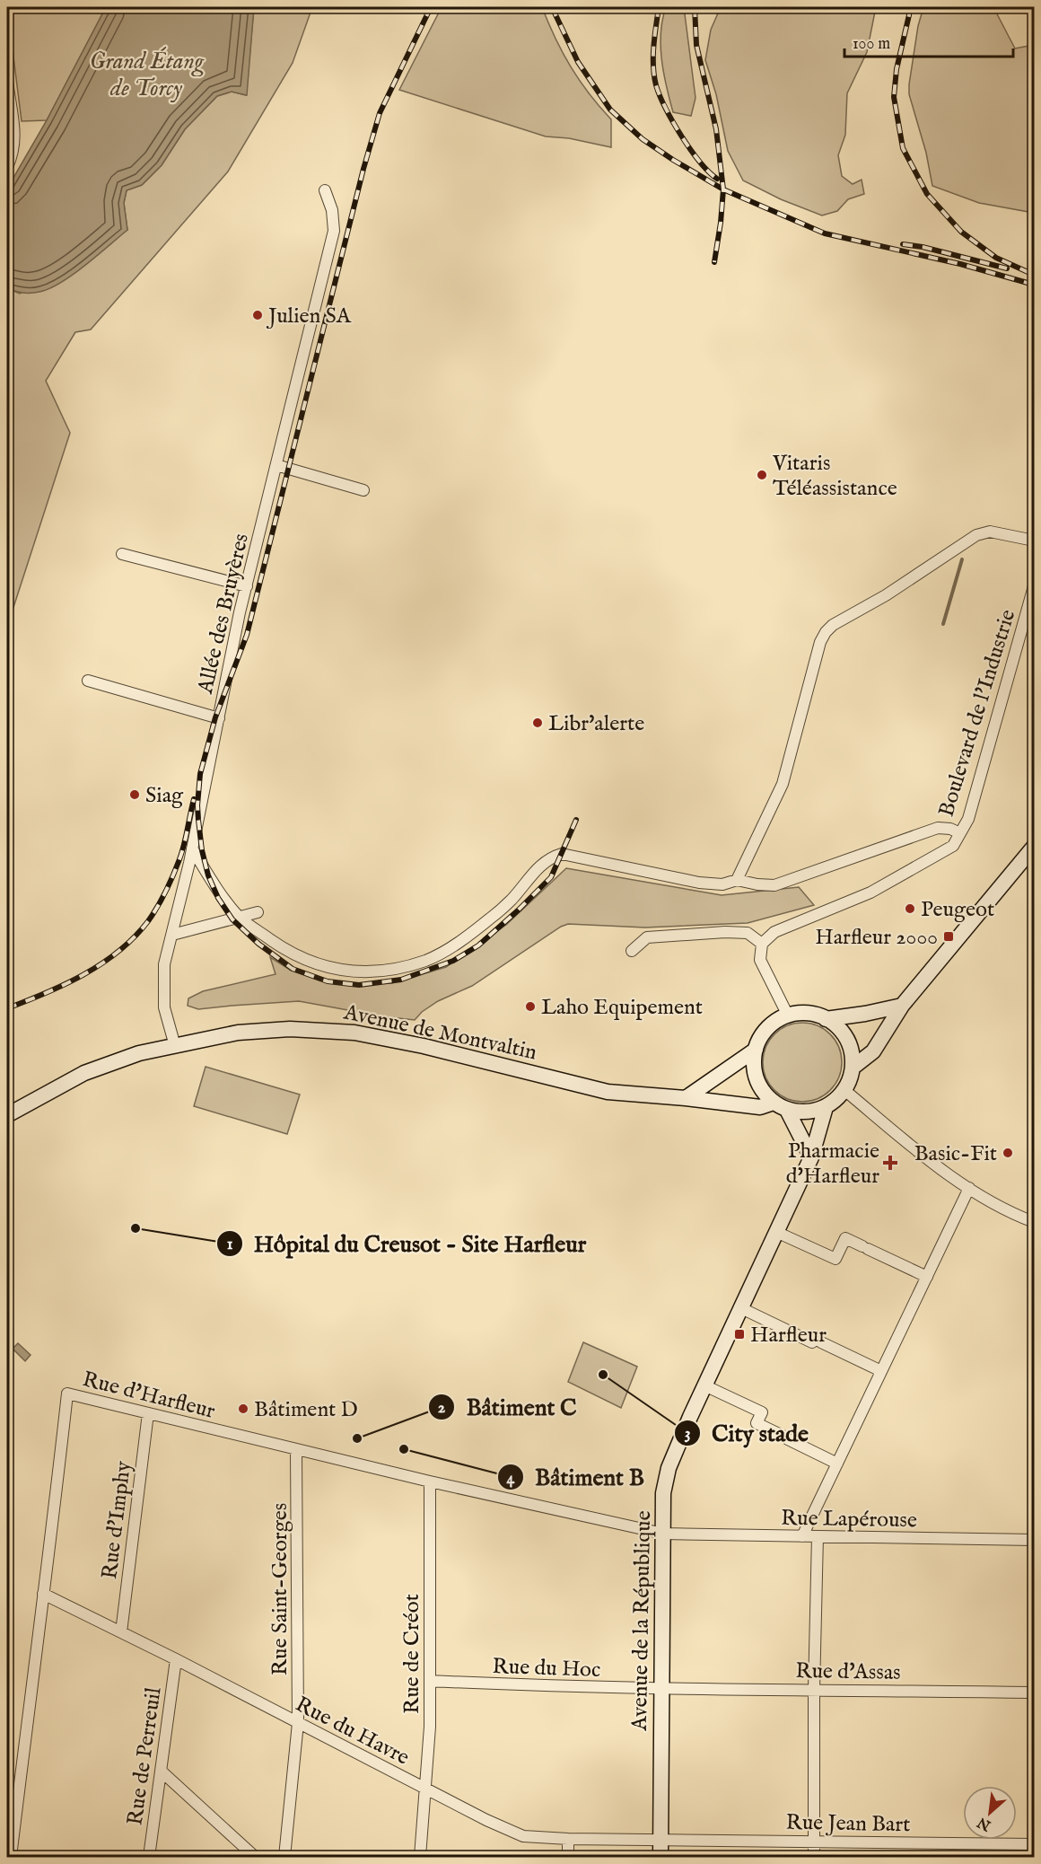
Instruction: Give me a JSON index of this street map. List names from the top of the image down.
{
  "streets": {
    "street": [
      "Allée des Bruyères",
      "Boulevard de l'Industrie",
      "Avenue de Montvaltin",
      "Rue d'Harfleur",
      "Rue Lapérouse",
      "Rue d'Imphy",
      "Rue Saint-Georges",
      "Avenue de la République",
      "Rue de Créot",
      "Rue du Hoc",
      "Rue d'Assas",
      "Rue du Havre",
      "Rue de Perreuil",
      "Rue Jean Bart"
    ]
  },
  "crossings": [
    ["Allée des Bruyères", "Avenue de Montvaltin"],
    ["Avenue de Montvaltin", "Avenue de la République"],
    ["Rue d'Harfleur", "Rue Lapérouse"],
    ["Rue d'Harfleur", "Rue d'Imphy"],
    ["Rue d'Harfleur", "Rue Saint-Georges"],
    ["Rue d'Harfleur", "Avenue de la République"],
    ["Rue d'Harfleur", "Rue de Créot"],
    ["Rue d'Harfleur", "Rue du Havre"],
    ["Rue Lapérouse", "Avenue de la République"],
    ["Rue d'Imphy", "Rue du Havre"],
    ["Rue Saint-Georges", "Rue du Havre"],
    ["Avenue de la République", "Rue du Hoc"],
    ["Avenue de la République", "Rue d'Assas"],
    ["Avenue de la République", "Rue du Havre"],
    ["Avenue de la République", "Rue Jean Bart"],
    ["Rue de Créot", "Rue du Hoc"],
    ["Rue de Créot", "Rue du Havre"],
    ["Rue du Hoc", "Rue d'Assas"],
    ["Rue du Havre", "Rue de Perreuil"],
    ["Rue du Havre", "Rue Jean Bart"]
  ],
  "water": ["Grand Étang de Torcy"],
  "places": {
    "other": [
      "Julien SA",
      "Vitaris Téléassistance",
      "Libr'alerte",
      "Siag",
      "Peugeot",
      "Laho Equipement",
      "Basic-Fit",
      "Hôpital du Creusot - Site Harfleur",
      "City stade",
      "Bâtiment D",
      "Bâtiment C",
      "Bâtiment B"
    ],
    "transit": ["Harfleur 2000", "Harfleur"],
    "health": ["Pharmacie d'Harfleur"]
  },
  "scale_bar": "100 m",
  "north": "bottom left"
}
